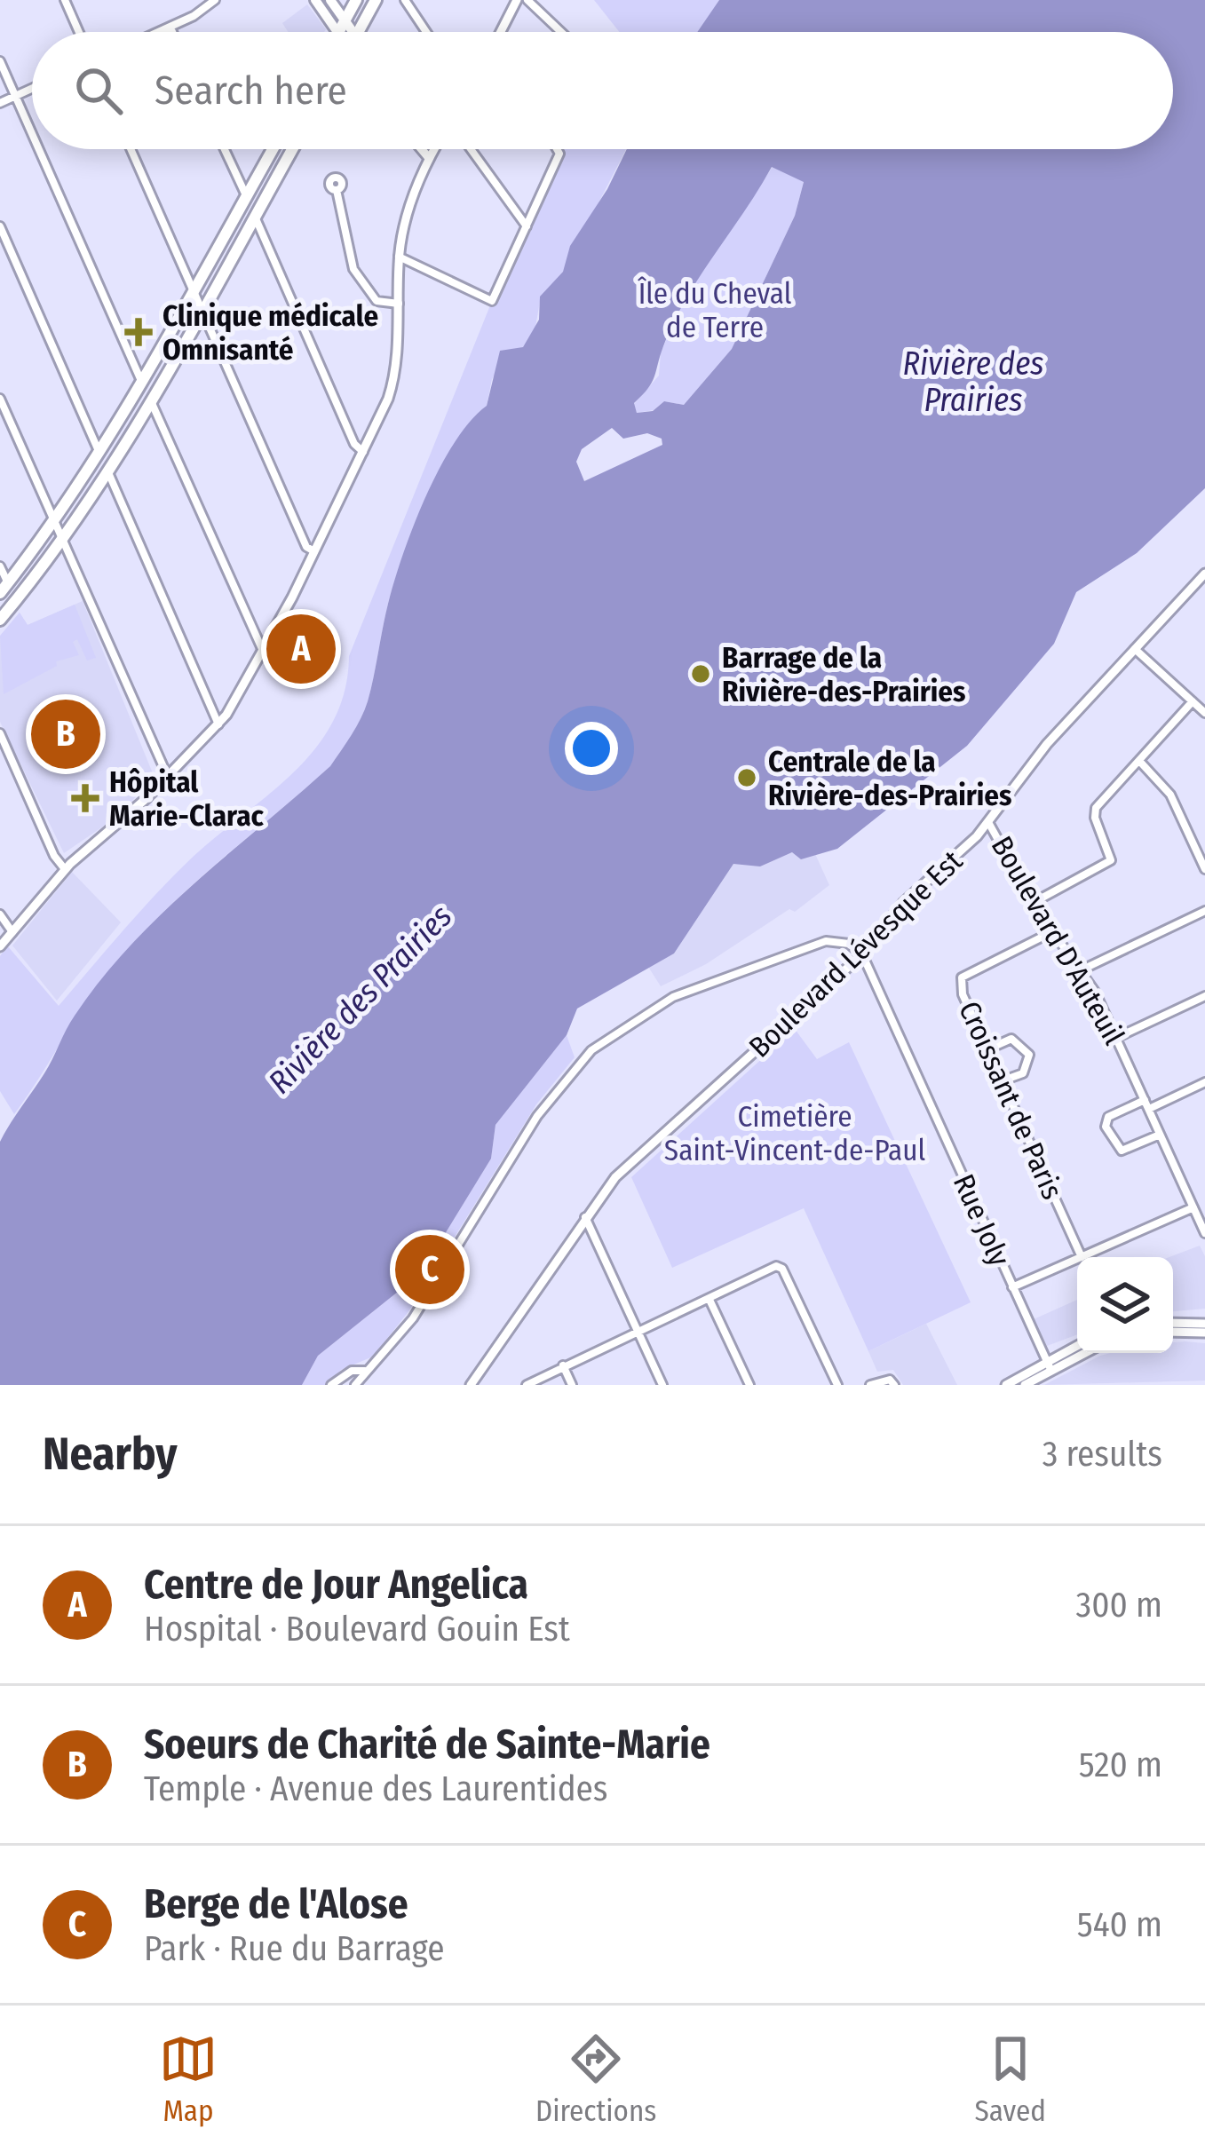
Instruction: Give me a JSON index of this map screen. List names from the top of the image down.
{
  "streets": {
    "street": [
      "Boulevard D'Auteuil",
      "Boulevard Lévesque Est",
      "Croissant de Paris",
      "Rue Joly"
    ]
  },
  "crossings": [
    ["Boulevard D'Auteuil", "Boulevard Lévesque Est"],
    ["Boulevard D'Auteuil", "Croissant de Paris"],
    ["Boulevard Lévesque Est", "Rue Joly"]
  ],
  "water": ["Rivière des Prairies"],
  "parks": ["Île du Cheval de Terre", "Cimetière Saint-Vincent-de-Paul"],
  "places": {
    "health": ["Clinique médicale Omnisanté", "Hôpital Marie-Clarac"],
    "other": ["Barrage de la Rivière-des-Prairies", "Centrale de la Rivière-des-Prairies"]
  },
  "page": {
    "search": "Search here",
    "pins": ["A", "B", "C"],
    "heading": ["Nearby", "3 results"],
    "list": [
      {
        "mark": "A",
        "name": "Centre de Jour Angelica",
        "note": "Hospital · Boulevard Gouin Est",
        "value": "300 m"
      },
      {
        "mark": "B",
        "name": "Soeurs de Charité de Sainte-Marie",
        "note": "Temple · Avenue des Laurentides",
        "value": "520 m"
      },
      {
        "mark": "C",
        "name": "Berge de l'Alose",
        "note": "Park · Rue du Barrage",
        "value": "540 m"
      }
    ],
    "nav": ["Map", "Directions", "Saved"]
  }
}
